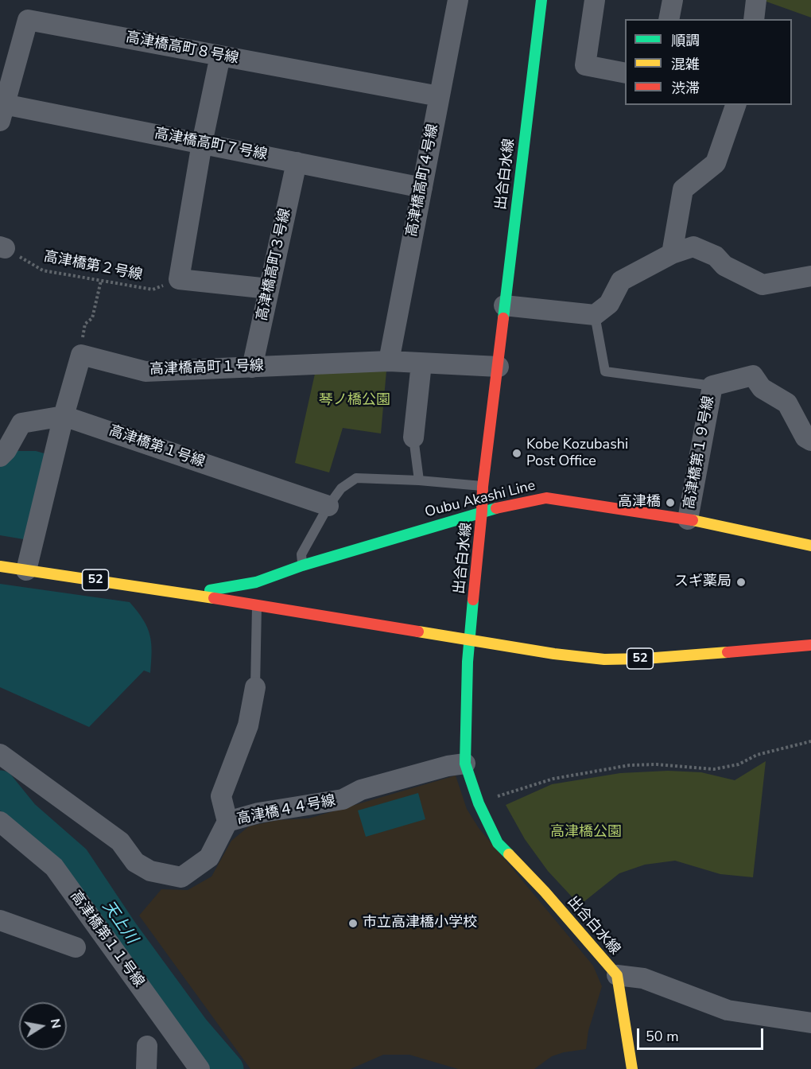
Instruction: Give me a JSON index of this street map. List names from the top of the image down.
{
  "streets": {
    "main road": ["出合白水線", "Oubu Akashi Line", "52"],
    "street": [
      "高津橋高町８号線",
      "高津橋高町７号線",
      "高津橋高町４号線",
      "高津橋高町３号線",
      "高津橋高町１号線",
      "高津橋第１号線",
      "高津橋第１９号線",
      "高津橋４４号線",
      "高津橋第１１号線"
    ],
    "path": ["高津橋第２号線"]
  },
  "crossings": [
    ["高津橋高町８号線", "高津橋高町７号線"],
    ["高津橋高町８号線", "高津橋高町４号線"],
    ["高津橋高町７号線", "高津橋高町４号線"],
    ["高津橋高町７号線", "高津橋高町３号線"],
    ["出合白水線", "高津橋高町１号線"],
    ["出合白水線", "Oubu Akashi Line"],
    ["出合白水線", "高津橋４４号線"],
    ["高津橋高町４号線", "高津橋高町１号線"],
    ["高津橋高町３号線", "高津橋高町１号線"],
    ["高津橋第１９号線", "Oubu Akashi Line"]
  ],
  "water": ["天上川"],
  "parks": ["琴ノ橋公園", "高津橋公園"],
  "places": [
    "Kobe Kozubashi Post Office",
    "高津橋",
    "スギ薬局",
    "市立高津橋小学校"
  ],
  "legend": ["順調", "混雑", "渋滞"],
  "scale_bar": "50 m",
  "north": "right"
}
